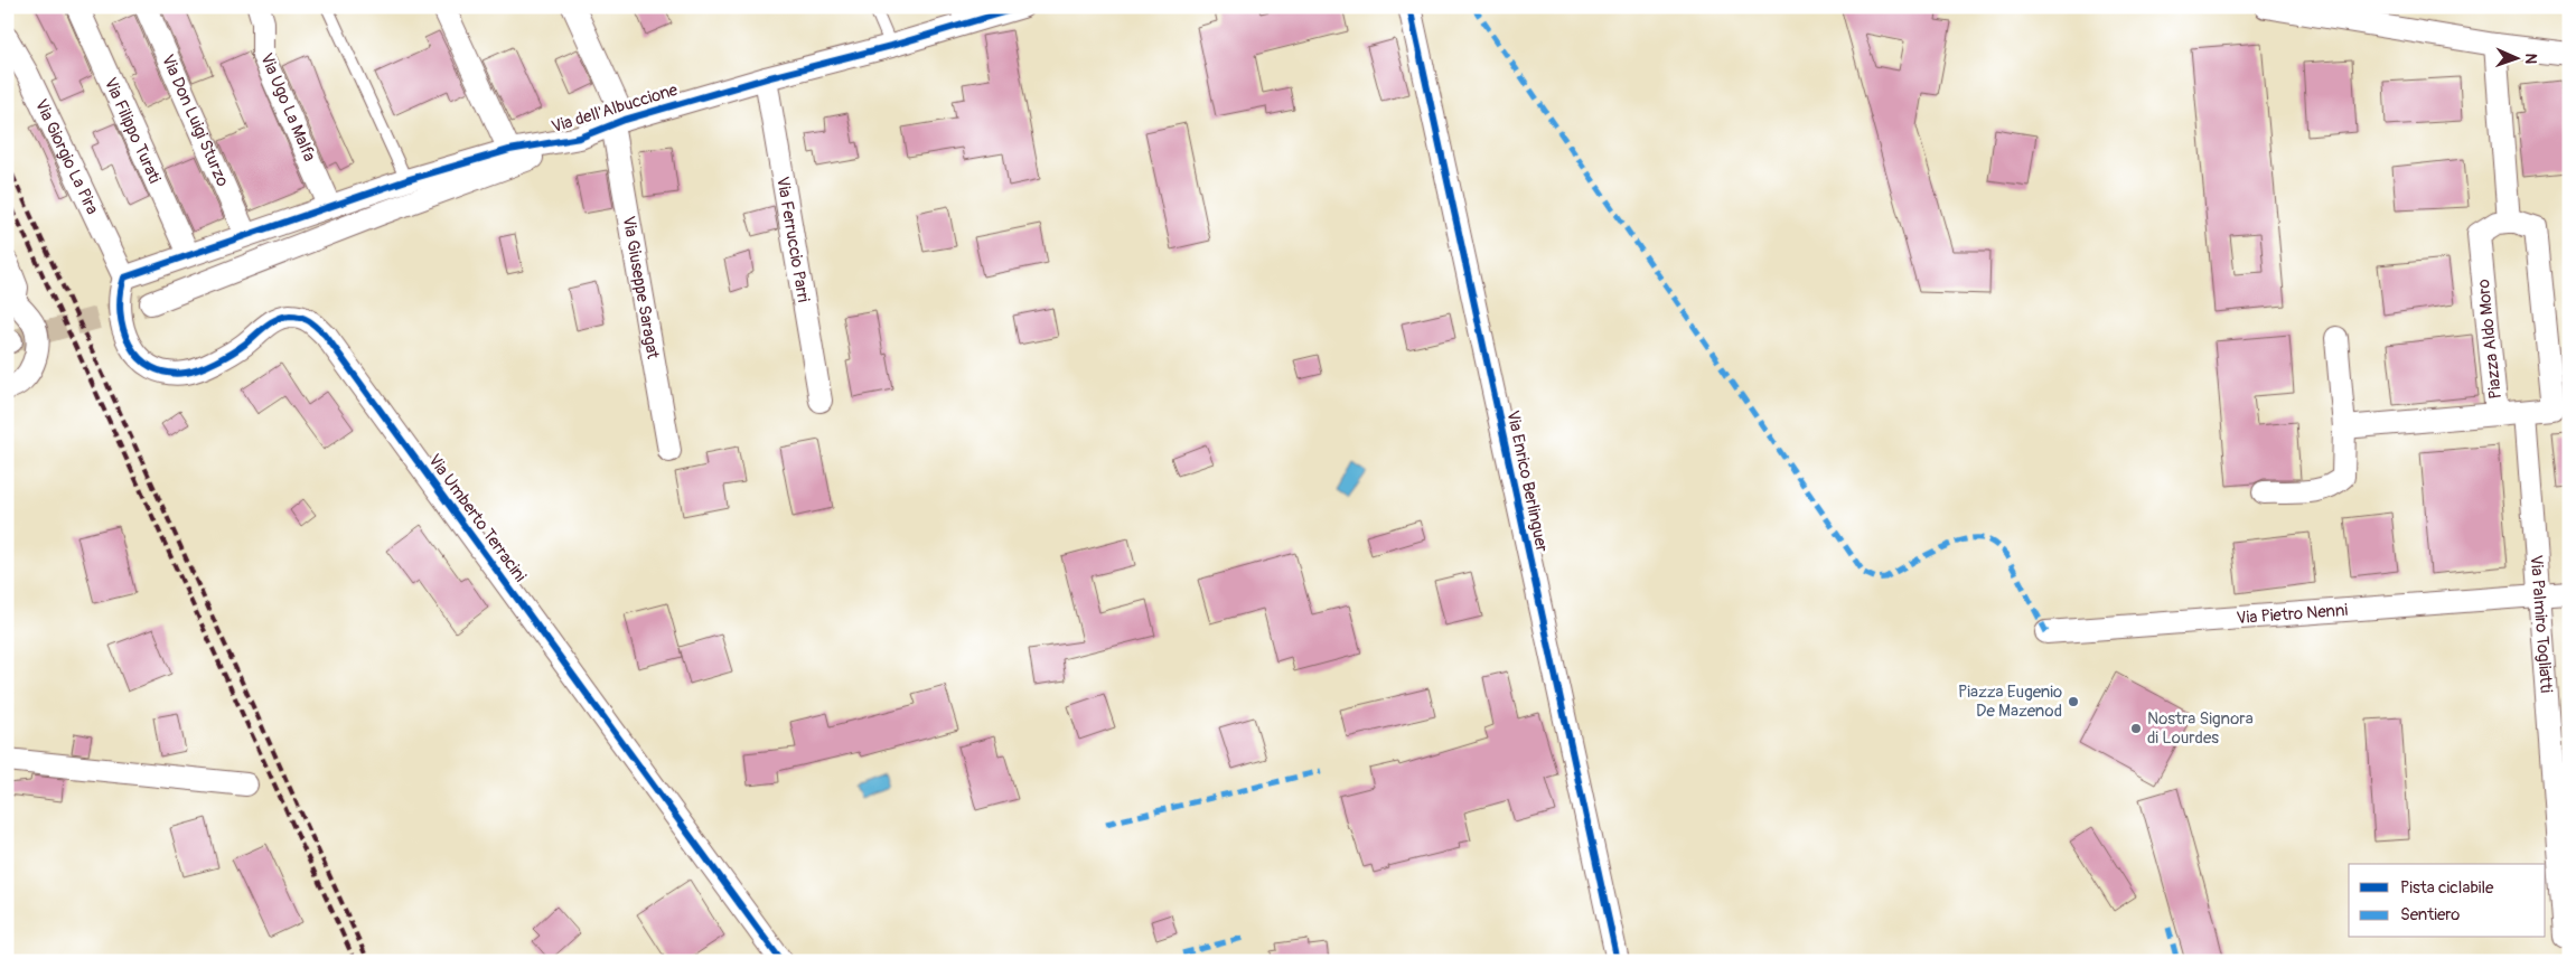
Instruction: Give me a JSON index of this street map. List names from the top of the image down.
{
  "streets": {
    "street": [
      "Via Ugo La Malfa",
      "Via dell'Albuccione",
      "Via Don Luigi Sturzo",
      "Via Filippo Turati",
      "Via Giorgio La Pira",
      "Via Ferruccio Parri",
      "Via Giuseppe Saragat",
      "Piazza Aldo Moro",
      "Via Enrico Berlinguer",
      "Via Umberto Terracini",
      "Via Pietro Nenni",
      "Via Palmiro Togliatti"
    ]
  },
  "crossings": [
    ["Via Ugo La Malfa", "Via dell'Albuccione"],
    ["Via dell'Albuccione", "Via Don Luigi Sturzo"],
    ["Via dell'Albuccione", "Via Filippo Turati"],
    ["Via dell'Albuccione", "Via Giorgio La Pira"],
    ["Via dell'Albuccione", "Via Ferruccio Parri"],
    ["Via dell'Albuccione", "Via Giuseppe Saragat"],
    ["Via dell'Albuccione", "Via Umberto Terracini"],
    ["Via Giorgio La Pira", "Via Umberto Terracini"],
    ["Piazza Aldo Moro", "Via Palmiro Togliatti"],
    ["Via Pietro Nenni", "Via Palmiro Togliatti"]
  ],
  "places": ["Piazza Eugenio De Mazenod", "Nostra Signora di Lourdes"],
  "legend": ["Pista ciclabile", "Sentiero"],
  "north": "right"
}
